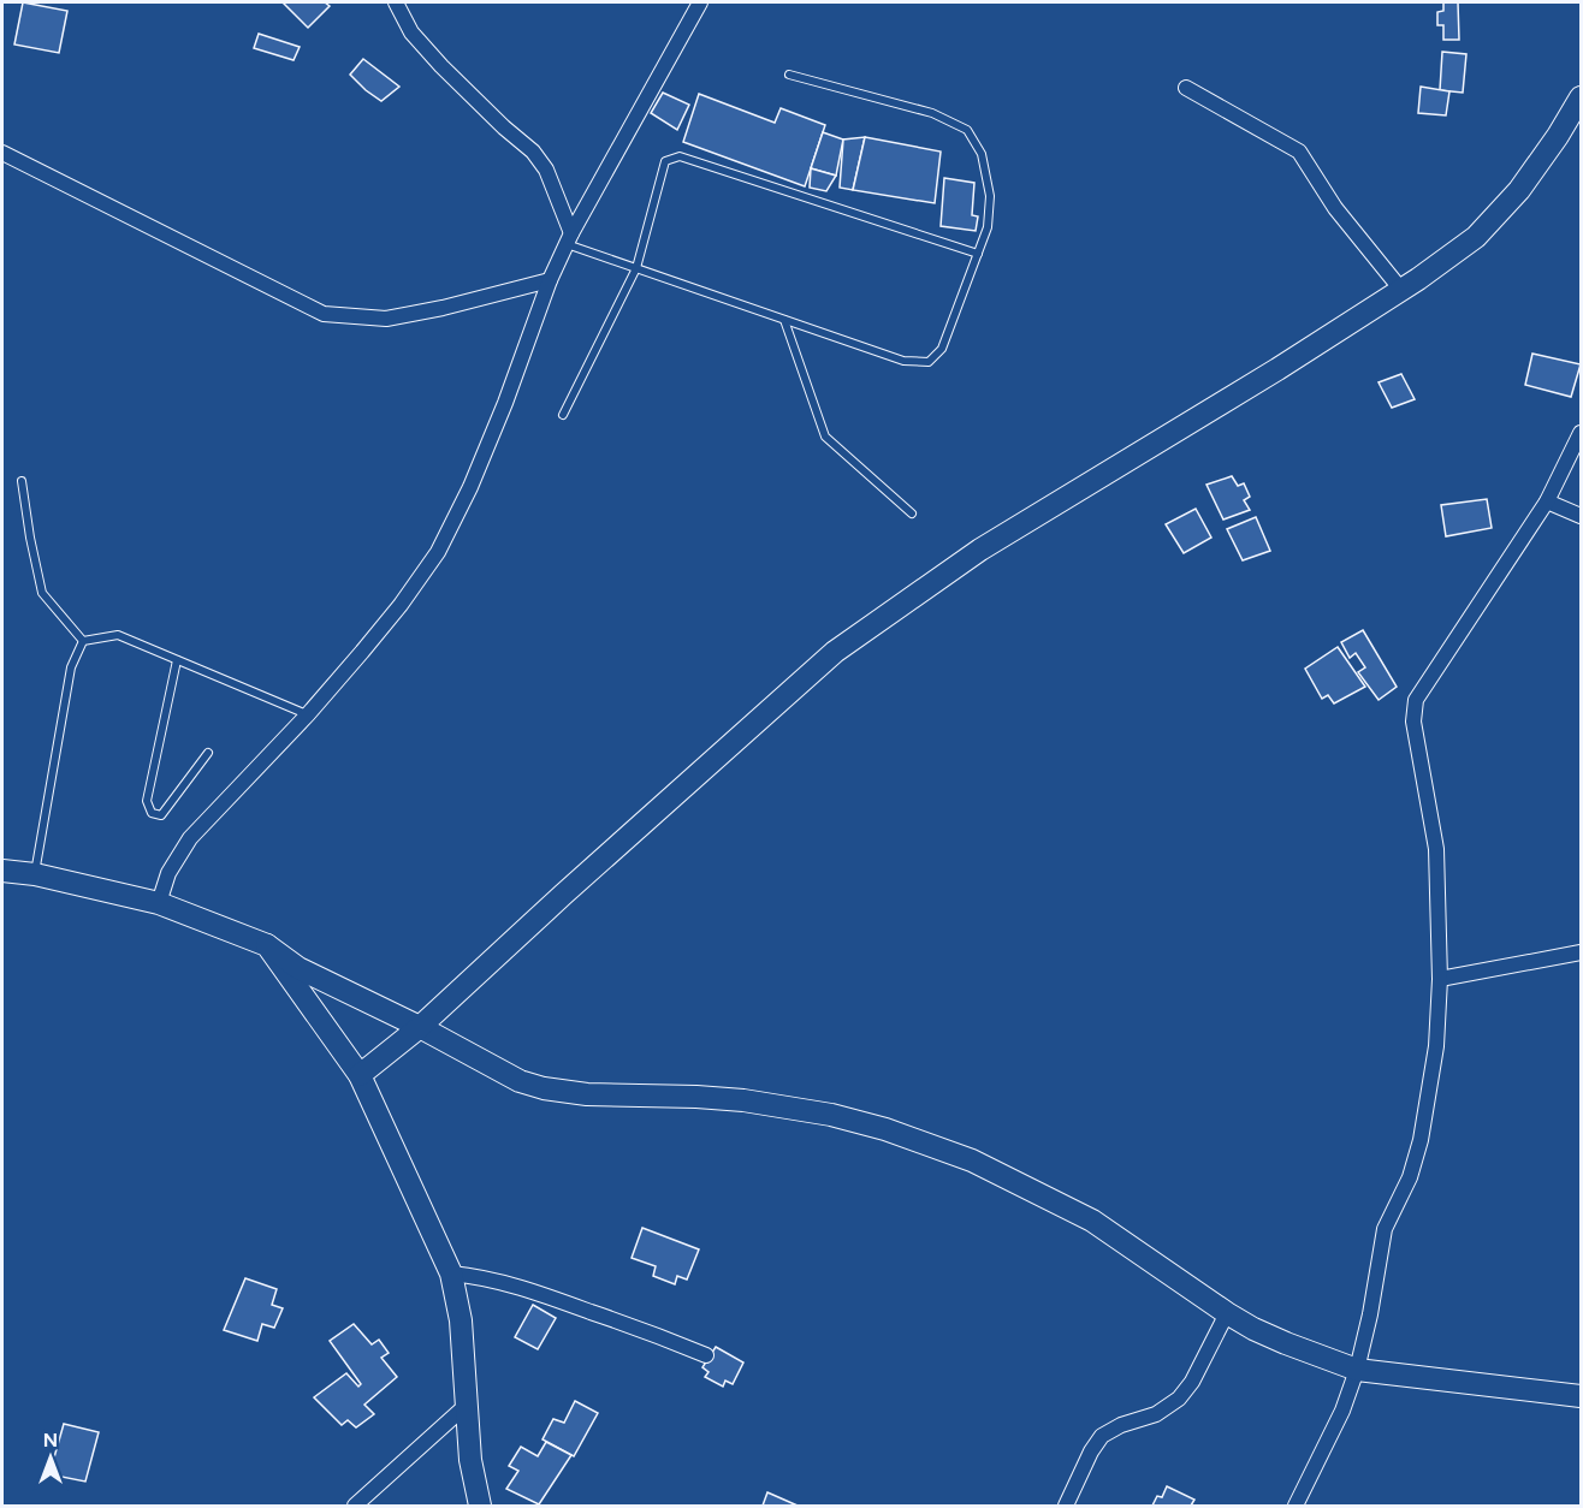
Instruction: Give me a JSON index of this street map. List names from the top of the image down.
{
  "north": "top"
}
